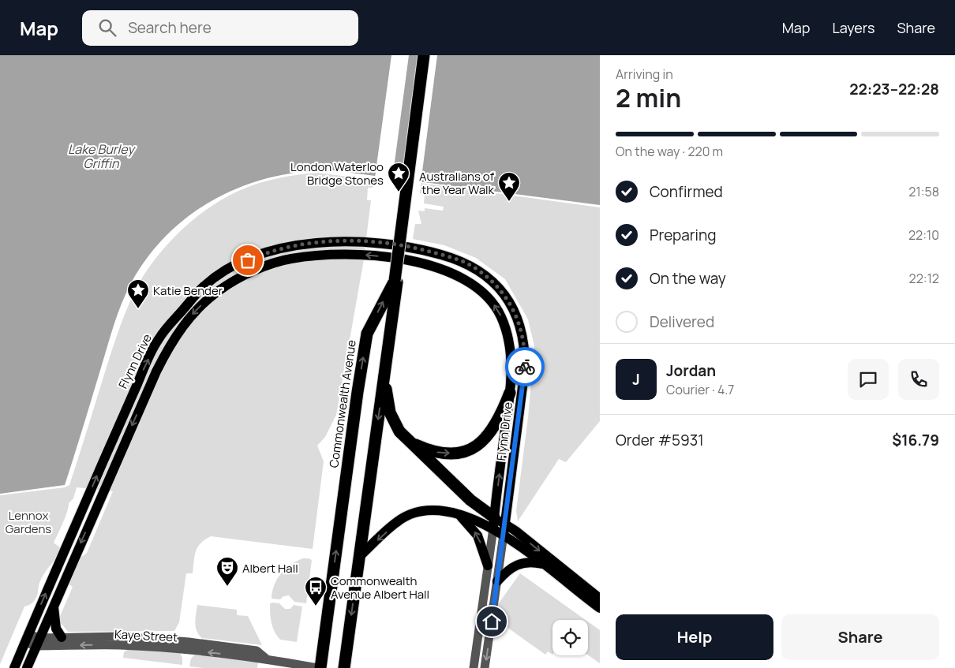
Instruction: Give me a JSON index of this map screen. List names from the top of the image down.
{
  "streets": {
    "highway": ["Commonwealth Avenue"],
    "main road": ["Flynn Drive"],
    "street": ["Kaye Street"]
  },
  "crossings": [
    ["Flynn Drive", "Kaye Street"],
    ["Commonwealth Avenue", "Kaye Street"]
  ],
  "water": ["Lake Burley Griffin"],
  "parks": ["Lennox Gardens"],
  "places": {
    "place": ["London Waterloo Bridge Stones", "Australians of the Year Walk", "Katie Bender"],
    "theatre": ["Albert Hall"],
    "bus stop": ["Commonwealth Avenue Albert Hall"]
  },
  "page": {
    "header": "Map",
    "search": "Search here",
    "nav": ["Map", "Layers", "Share"],
    "heading": ["2 min", "Arriving in", "22:23–22:28"],
    "panel": [
      "Jordan",
      "Courier · 4.7",
      "Order #5931",
      "$16.79"
    ],
    "bar": "On the way · 220 m",
    "list": [
      ["Confirmed", "21:58"],
      ["Preparing", "22:10"],
      ["On the way", "22:12"],
      "Delivered"
    ],
    "round": "J",
    "buttons": ["Help", "Share"]
  }
}
